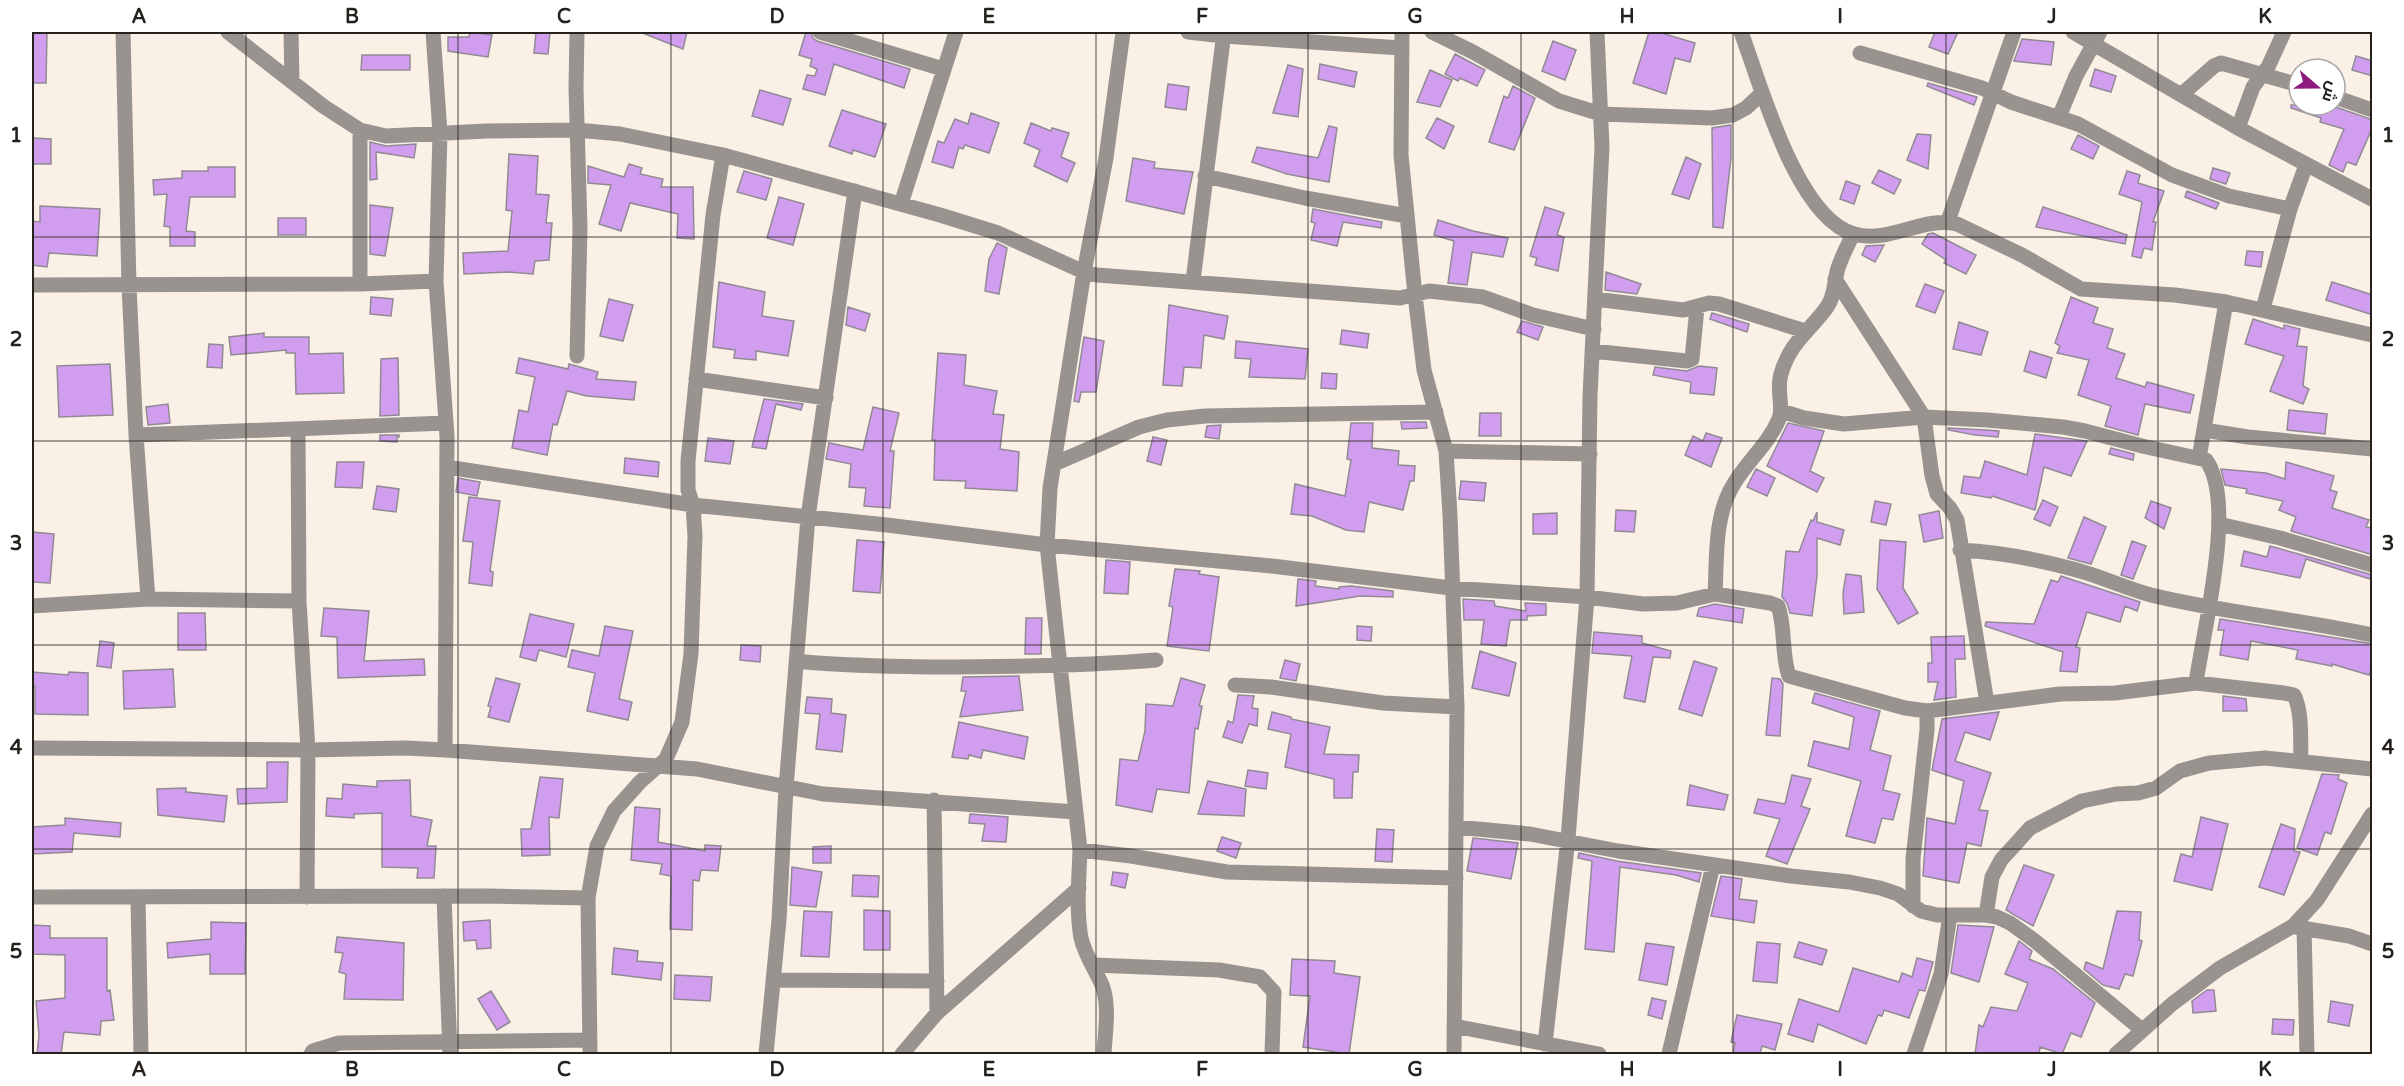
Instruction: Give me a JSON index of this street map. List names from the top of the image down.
{
  "north": "right",
  "grid": {
    "columns": [
      "A",
      "B",
      "C",
      "D",
      "E",
      "F",
      "G",
      "H",
      "I",
      "J",
      "K"
    ],
    "rows": [
      "1",
      "2",
      "3",
      "4",
      "5"
    ]
  }
}
